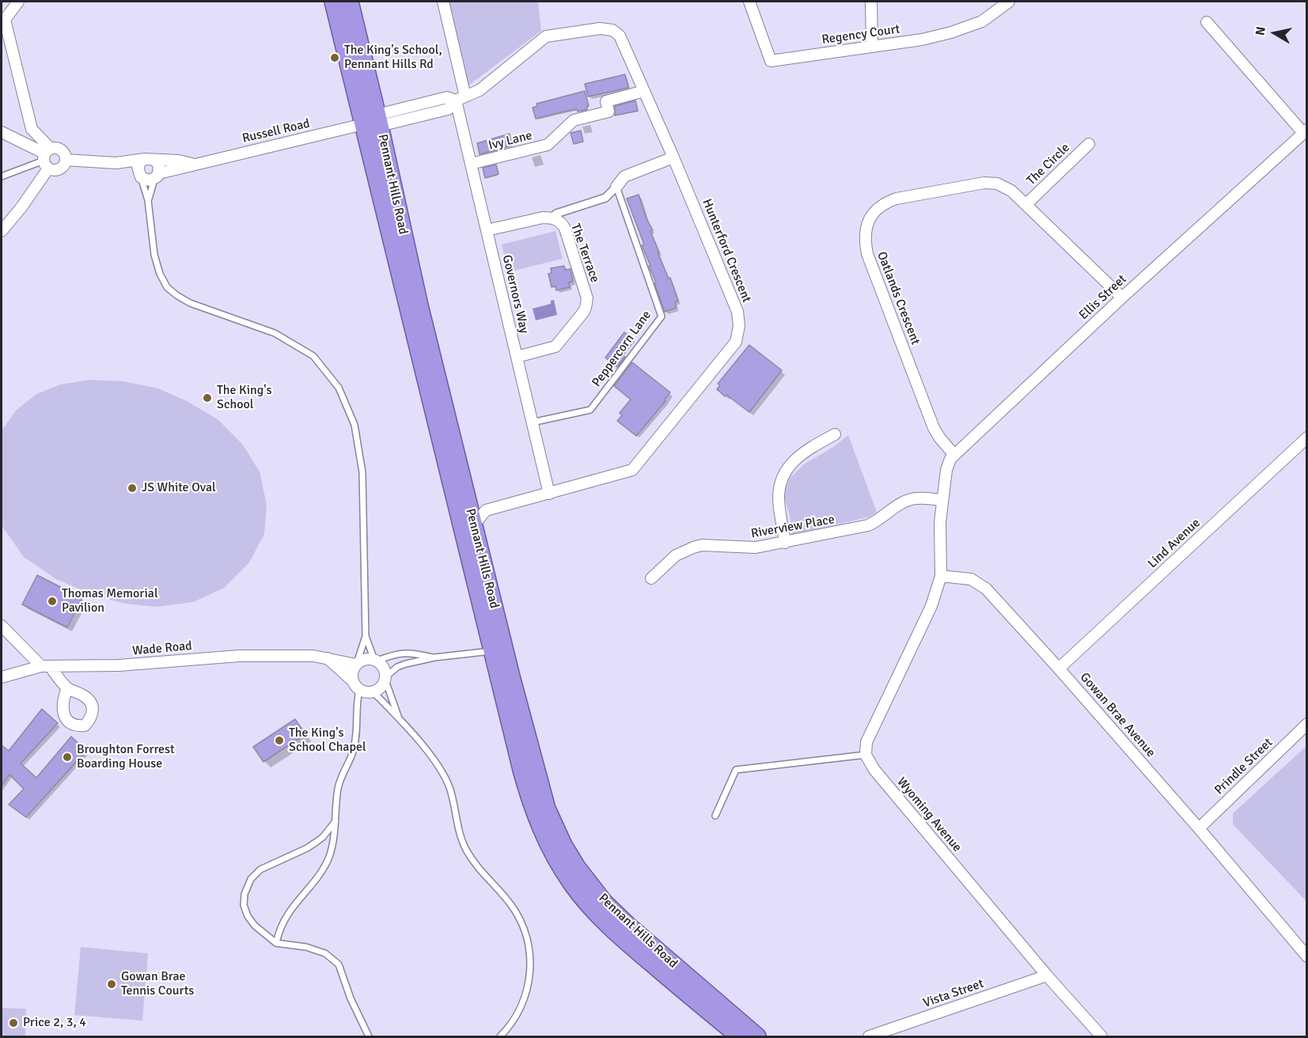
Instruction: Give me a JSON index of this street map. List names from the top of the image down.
{
  "streets": {
    "highway": ["Pennant Hills Road"],
    "street": [
      "Regency Court",
      "Russell Road",
      "Ivy Lane",
      "The Circle",
      "Hunterford Crescent",
      "The Terrace",
      "Governors Way",
      "Ellis Street",
      "Oatlands Crescent",
      "Riverview Place",
      "Lind Avenue",
      "Wade Road",
      "Gowan Brae Avenue",
      "Prindle Street",
      "Wyoming Avenue",
      "Vista Street"
    ],
    "lane": ["Peppercorn Lane"]
  },
  "crossings": [
    ["Russell Road", "Pennant Hills Road"],
    ["Russell Road", "Hunterford Crescent"],
    ["Ivy Lane", "Hunterford Crescent"],
    ["Ivy Lane", "Governors Way"],
    ["The Circle", "Oatlands Crescent"],
    ["Pennant Hills Road", "Hunterford Crescent"],
    ["Hunterford Crescent", "Governors Way"],
    ["The Terrace", "Governors Way"],
    ["Governors Way", "Peppercorn Lane"],
    ["Ellis Street", "Oatlands Crescent"],
    ["Ellis Street", "Riverview Place"],
    ["Lind Avenue", "Gowan Brae Avenue"],
    ["Gowan Brae Avenue", "Prindle Street"],
    ["Wyoming Avenue", "Vista Street"]
  ],
  "places": [
    "The King's School, Pennant Hills Rd",
    "The King's School",
    "JS White Oval",
    "Thomas Memorial Pavilion",
    "The King's School Chapel",
    "Broughton Forrest Boarding House",
    "Gowan Brae Tennis Courts",
    "Price 2, 3, 4"
  ],
  "north": "left"
}
